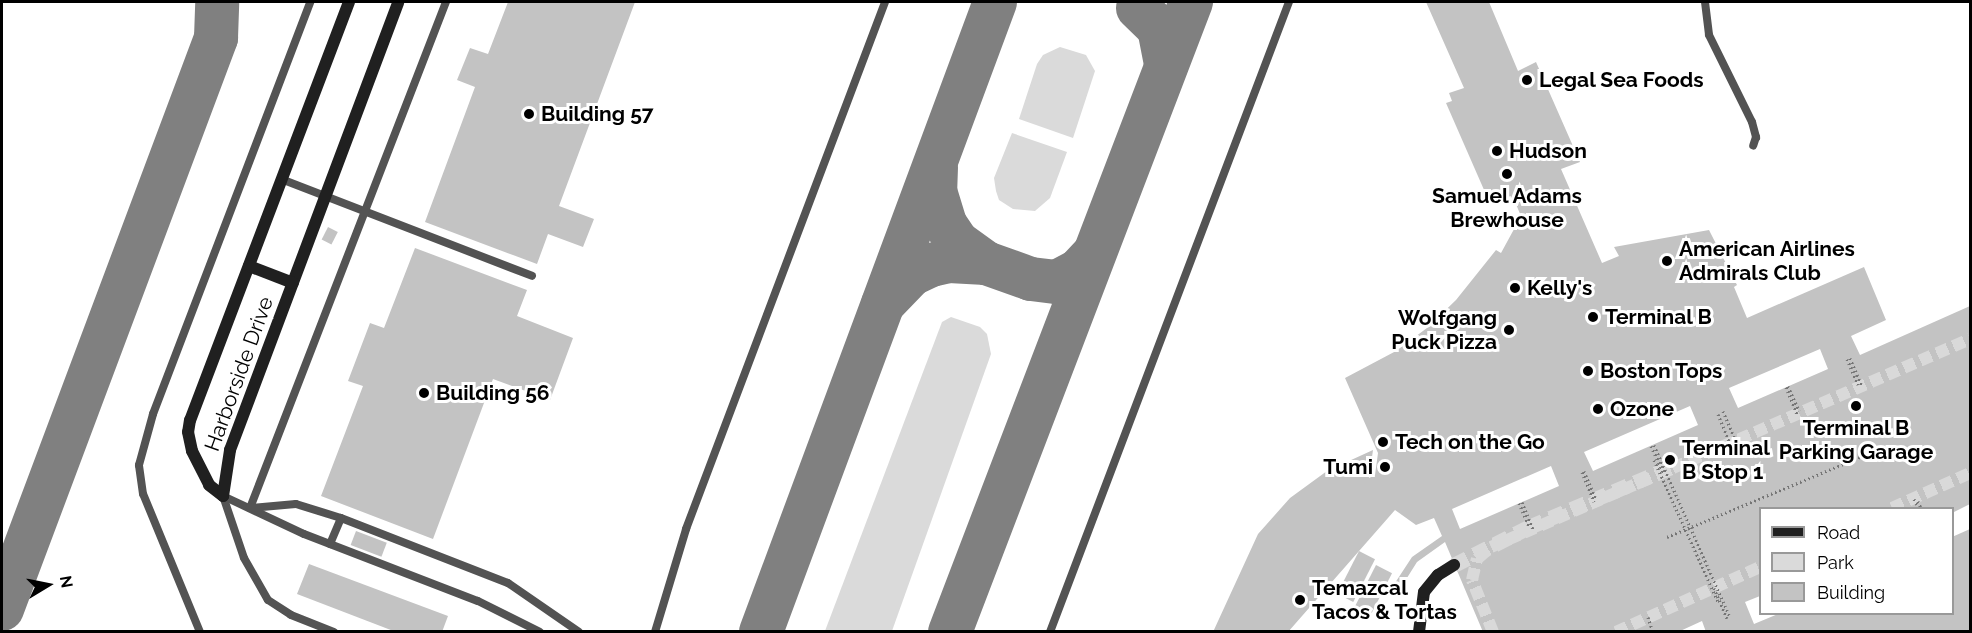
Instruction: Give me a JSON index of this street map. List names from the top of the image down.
{
  "streets": {
    "street": ["Harborside Drive"]
  },
  "places": [
    "Legal Sea Foods",
    "Building 57",
    "Hudson",
    "Samuel Adams Brewhouse",
    "American Airlines Admirals Club",
    "Kelly's",
    "Terminal B",
    "Wolfgang Puck Pizza",
    "Boston Tops",
    "Building 56",
    "Terminal B Parking Garage",
    "Ozone",
    "Tech on the Go",
    "Terminal B Stop 1",
    "Tumi",
    "Temazcal Tacos & Tortas"
  ],
  "legend": ["Road", "Park", "Building"],
  "north": "right"
}
